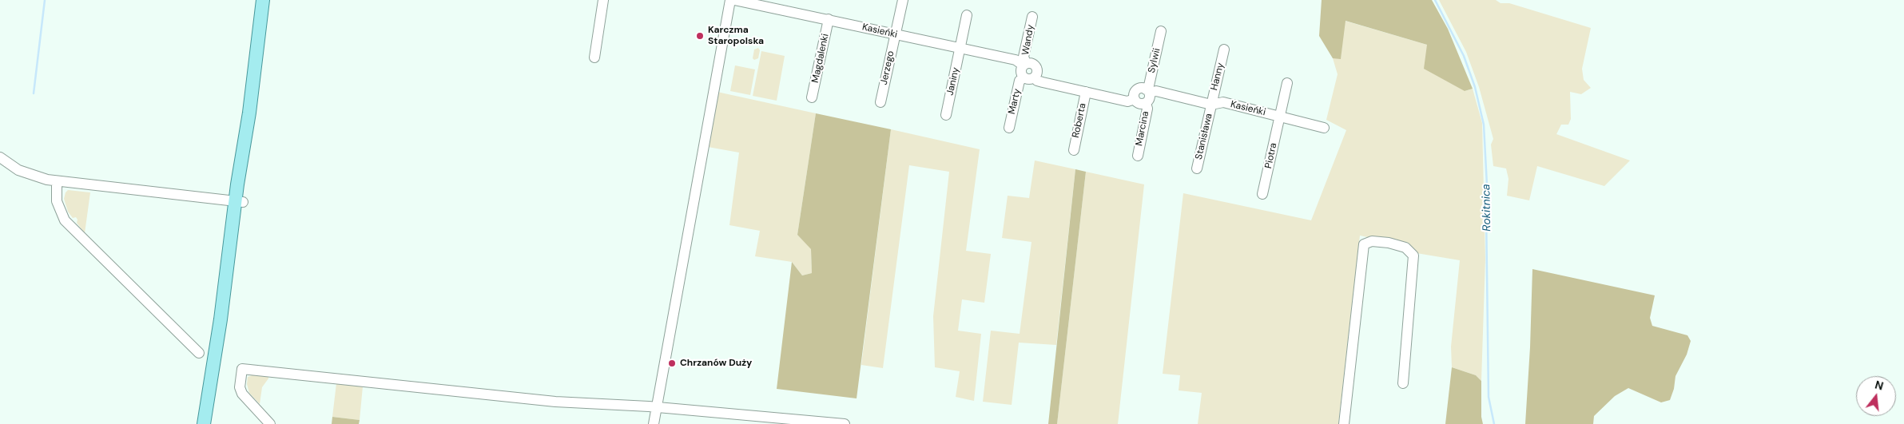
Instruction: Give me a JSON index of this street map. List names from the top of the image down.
{
  "streets": {
    "street": [
      "Kasieńki",
      "Wandy",
      "Magdalenki",
      "Sylwii",
      "Jerzego",
      "Hanny",
      "Janiny",
      "Marty",
      "Roberta",
      "Marcina",
      "Stanisława",
      "Piotra"
    ]
  },
  "crossings": [
    ["Kasieńki", "Wandy"],
    ["Kasieńki", "Magdalenki"],
    ["Kasieńki", "Sylwii"],
    ["Kasieńki", "Jerzego"],
    ["Kasieńki", "Hanny"],
    ["Kasieńki", "Janiny"],
    ["Kasieńki", "Marcina"],
    ["Kasieńki", "Stanisława"],
    ["Kasieńki", "Piotra"],
    ["Sylwii", "Marcina"],
    ["Hanny", "Stanisława"]
  ],
  "water": ["Rokitnica"],
  "places": ["Karczma Staropolska", "Chrzanów Duży"],
  "north": "top"
}
